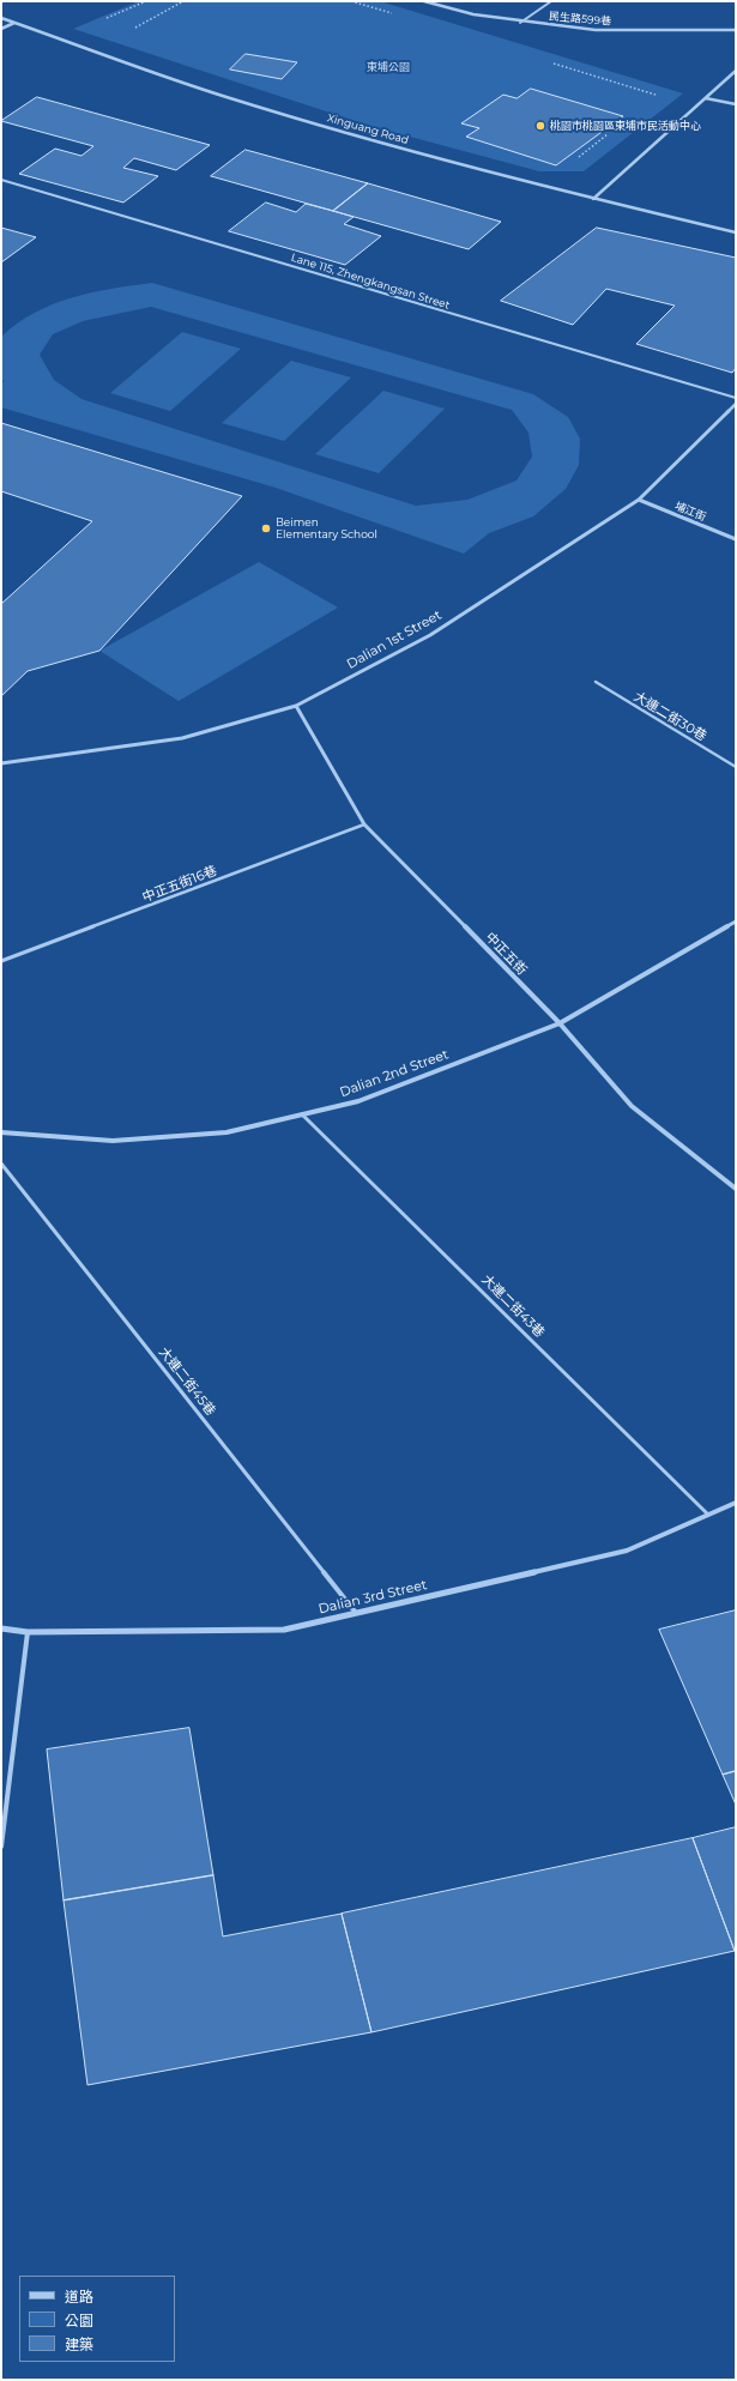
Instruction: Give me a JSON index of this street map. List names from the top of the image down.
{
  "streets": {
    "street": [
      "民生路599巷",
      "Xinguang Road",
      "埔江街",
      "Dalian 1st Street",
      "中正五街",
      "Dalian 2nd Street",
      "Dalian 3rd Street"
    ],
    "lane": [
      "Lane 115, Zhengkangsan Street",
      "大連二街30巷",
      "中正五街16巷",
      "大連二街43巷",
      "大連二街45巷"
    ]
  },
  "crossings": [
    ["埔江街", "Dalian 1st Street"],
    ["Dalian 1st Street", "中正五街"],
    ["中正五街16巷", "中正五街"],
    ["中正五街", "Dalian 2nd Street"],
    ["Dalian 2nd Street", "大連二街43巷"],
    ["大連二街43巷", "Dalian 3rd Street"],
    ["大連二街45巷", "Dalian 3rd Street"]
  ],
  "parks": ["東埔公園"],
  "places": ["桃園市桃園區東埔市民活動中心", "Beimen Elementary School"],
  "legend": ["道路", "公園", "建築"]
}
